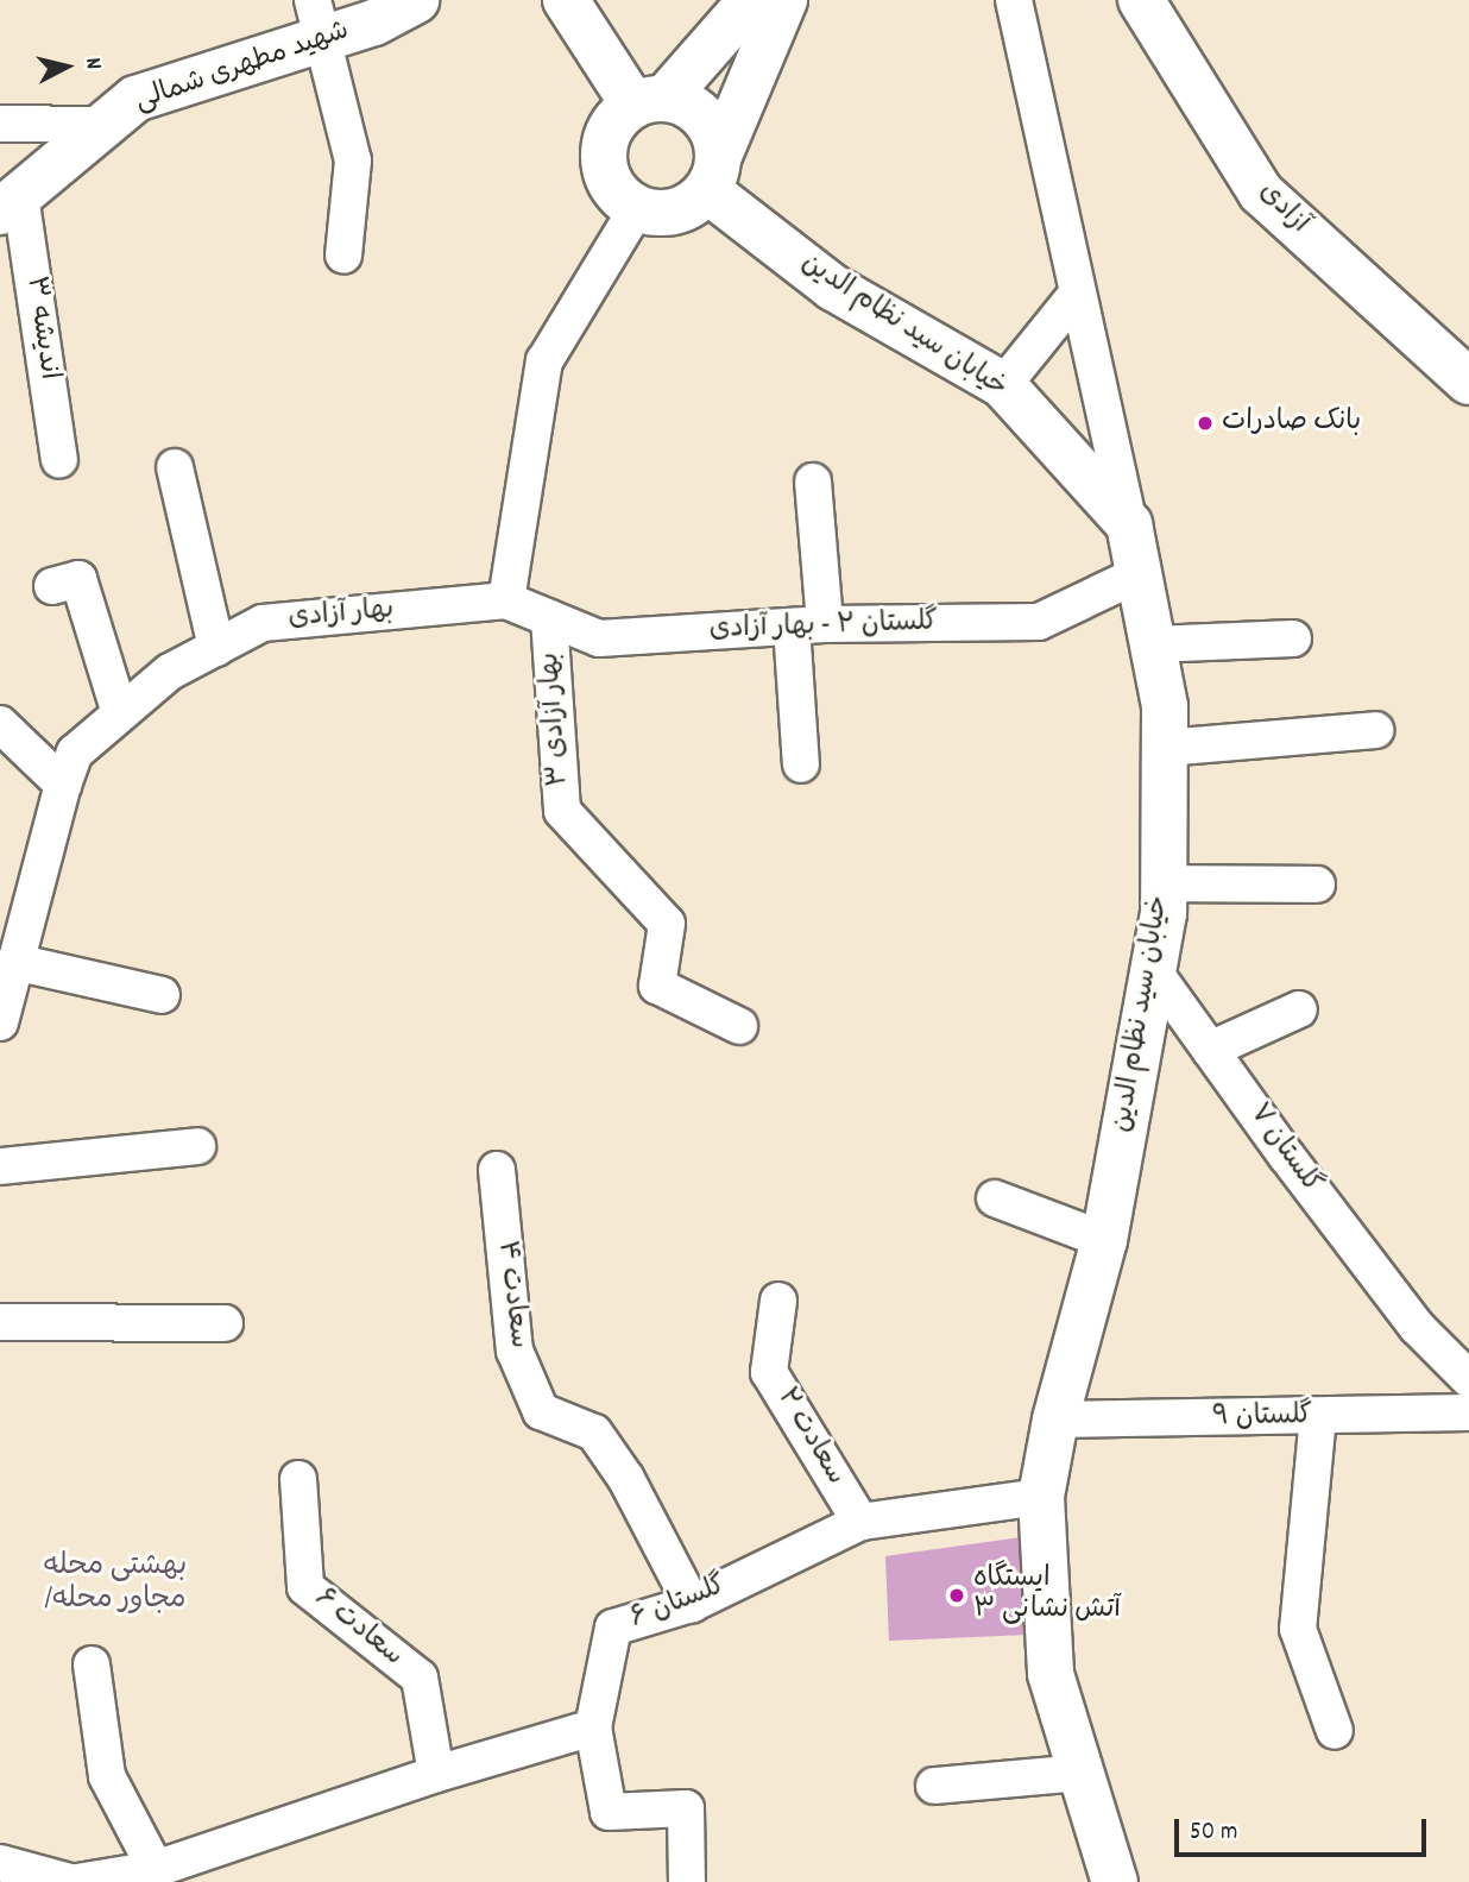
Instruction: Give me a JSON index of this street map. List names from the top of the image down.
{
  "streets": {
    "main road": ["شهید مطهری شمالی", "آزادی", "خیابان سید نظام الدین"],
    "street": [
      "اندیشه ۳",
      "بهار آزادی",
      "گلستان ۲ - بهار آزادی",
      "بهار آزادی ۳",
      "گلستان ۷",
      "سعادت ۴",
      "گلستان ۹",
      "سعادت ۲",
      "گلستان ۶",
      "سعادت ۶"
    ]
  },
  "crossings": [
    ["شهید مطهری شمالی", "اندیشه ۳"],
    ["خیابان سید نظام الدین", "گلستان ۲ - بهار آزادی"],
    ["خیابان سید نظام الدین", "گلستان ۷"],
    ["خیابان سید نظام الدین", "گلستان ۹"],
    ["خیابان سید نظام الدین", "گلستان ۶"],
    ["بهار آزادی", "گلستان ۲ - بهار آزادی"],
    ["گلستان ۲ - بهار آزادی", "بهار آزادی ۳"],
    ["سعادت ۴", "گلستان ۶"],
    ["سعادت ۲", "گلستان ۶"]
  ],
  "districts": ["بهشتی محله /مجاور محله"],
  "places": ["بانک صادرات", "ایستگاه آتش نشانی ۳"],
  "scale_bar": "50 m",
  "north": "right"
}
